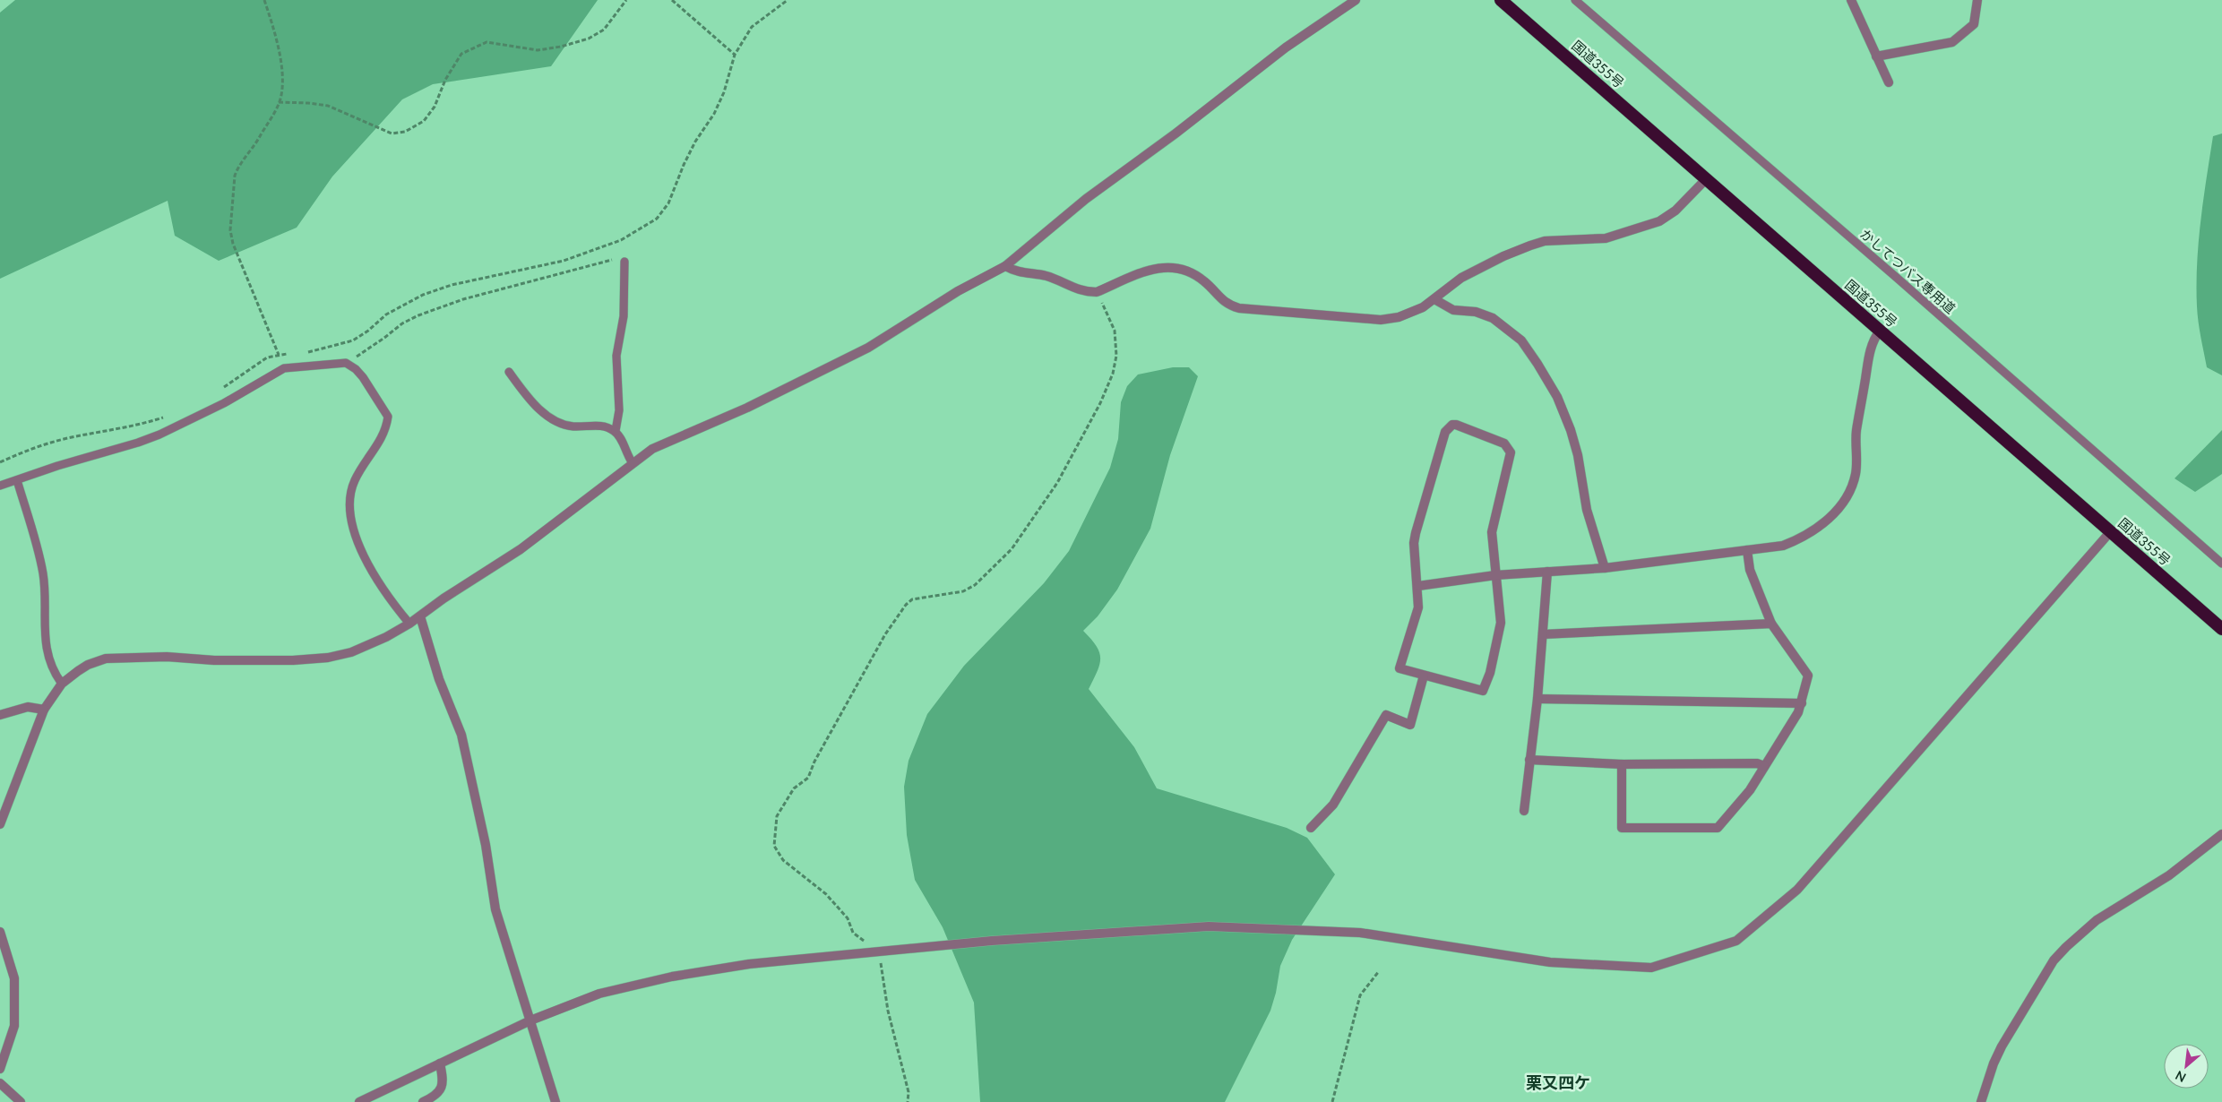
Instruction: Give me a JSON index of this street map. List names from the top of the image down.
{
  "streets": {
    "highway": ["国道355号"],
    "lane": ["かしてつバス専用道"]
  },
  "districts": ["栗又四ケ"],
  "north": "bottom left"
}
